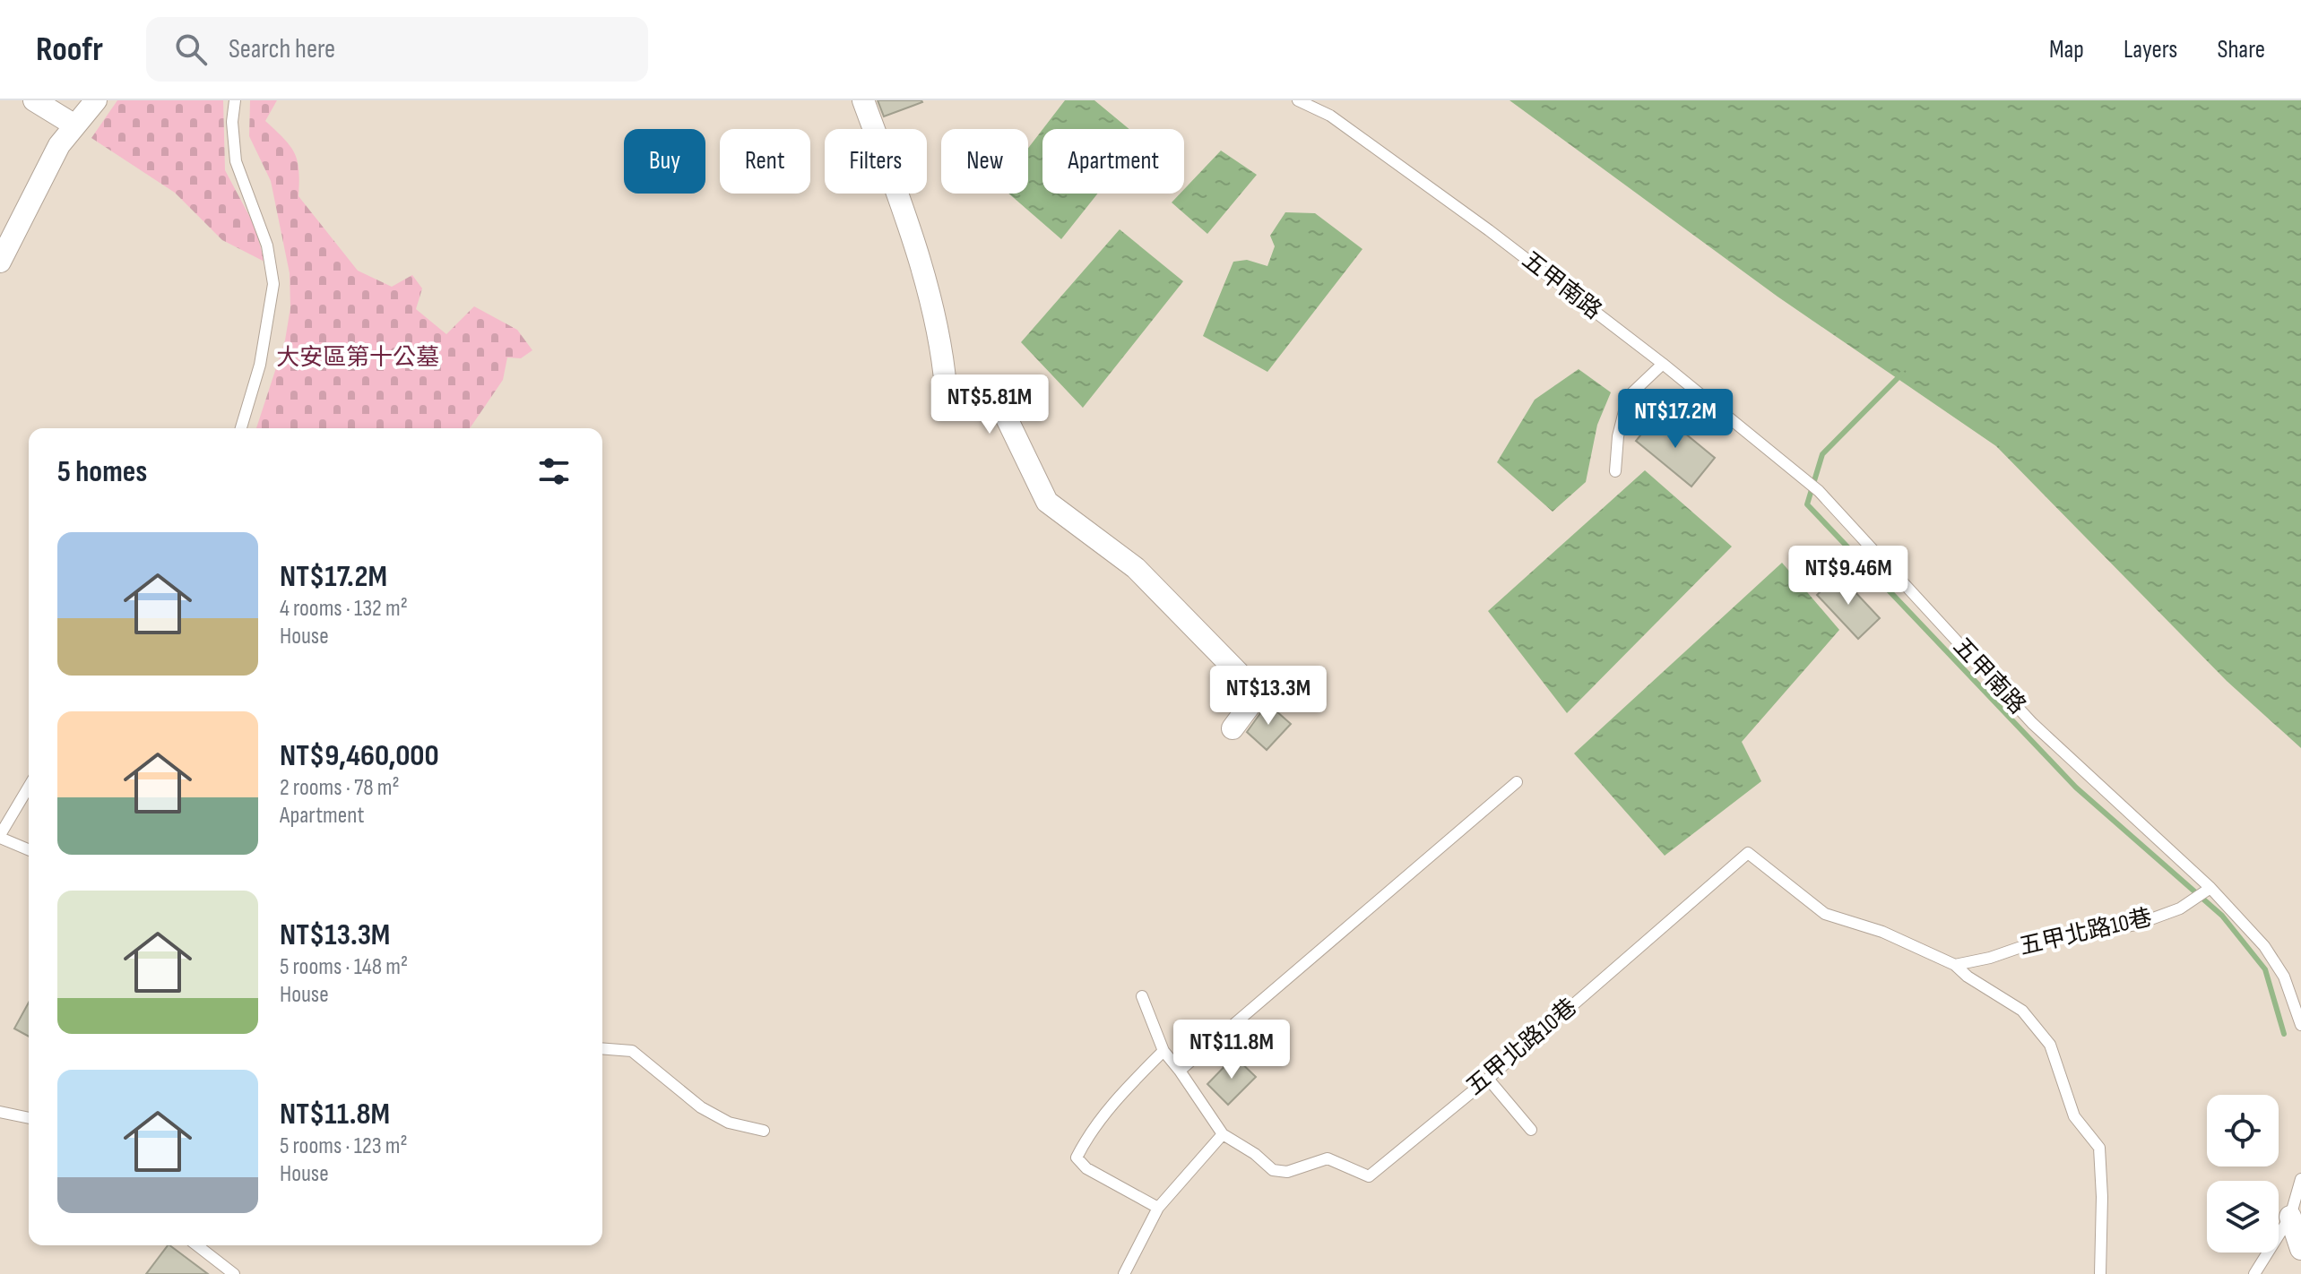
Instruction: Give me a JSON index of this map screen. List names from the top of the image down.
{
  "streets": {
    "lane": ["五甲南路", "五甲北路10巷"]
  },
  "crossings": [
    ["五甲南路", "五甲北路10巷"]
  ],
  "parks": ["大安區第十公墓"],
  "page": {
    "header": "Roofr",
    "search": "Search here",
    "nav": ["Map", "Layers", "Share"],
    "chip": [
      "Buy",
      "Rent",
      "Filters",
      "New",
      "Apartment"
    ],
    "price": [
      "NT$5.81M",
      "NT$17.2M",
      "NT$9.46M",
      "NT$13.3M",
      "NT$11.8M"
    ],
    "heading": "5 homes",
    "list": [
      {
        "name": "NT$17.2M",
        "note": "4 rooms · 132 m² · House"
      },
      {
        "name": "NT$9,460,000",
        "note": "2 rooms · 78 m² · Apartment"
      },
      {
        "name": "NT$13.3M",
        "note": "5 rooms · 148 m² · House"
      },
      {
        "name": "NT$11.8M",
        "note": "5 rooms · 123 m² · House"
      }
    ]
  }
}
